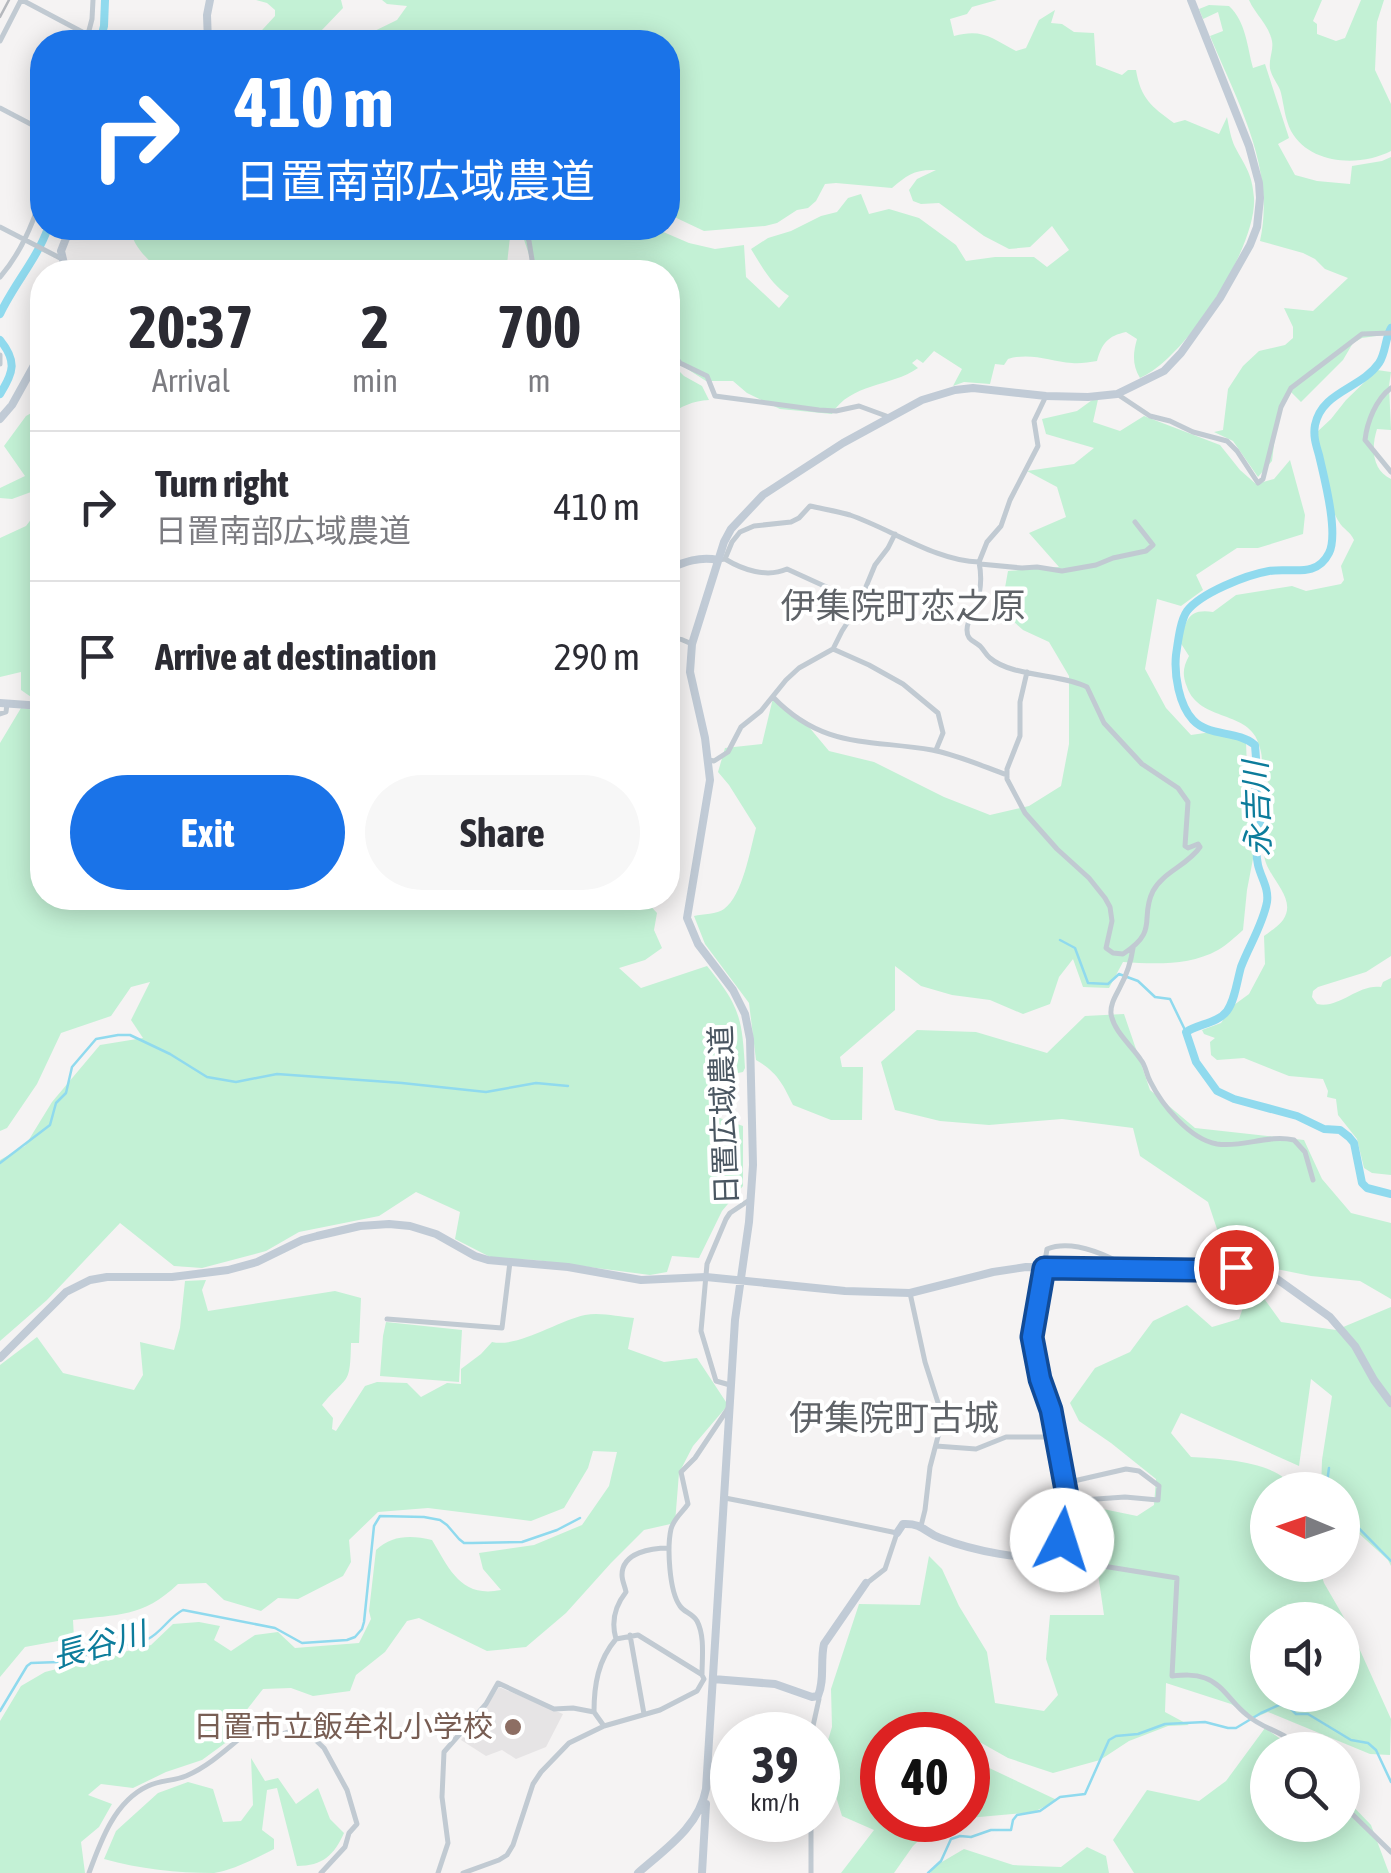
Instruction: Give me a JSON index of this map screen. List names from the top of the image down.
{
  "streets": {
    "street": ["日置広域農道"]
  },
  "districts": ["伊集院町恋之原", "伊集院町古城"],
  "water": ["永吉川", "長谷川"],
  "places": ["日置市立飯牟礼小学校"],
  "north": "left",
  "page": {
    "turn": ["410 m", "日置南部広域農道"],
    "eta": [
      "20:37",
      "Arrival",
      "2",
      "min",
      "700",
      "m"
    ],
    "list": [
      {
        "name": "Turn right",
        "note": "日置南部広域農道",
        "value": "410 m"
      },
      {
        "name": "Arrive at destination",
        "value": "290 m"
      }
    ],
    "buttons": ["Exit", "Share"],
    "speed": "39 km/h",
    "limit": "40"
  }
}
